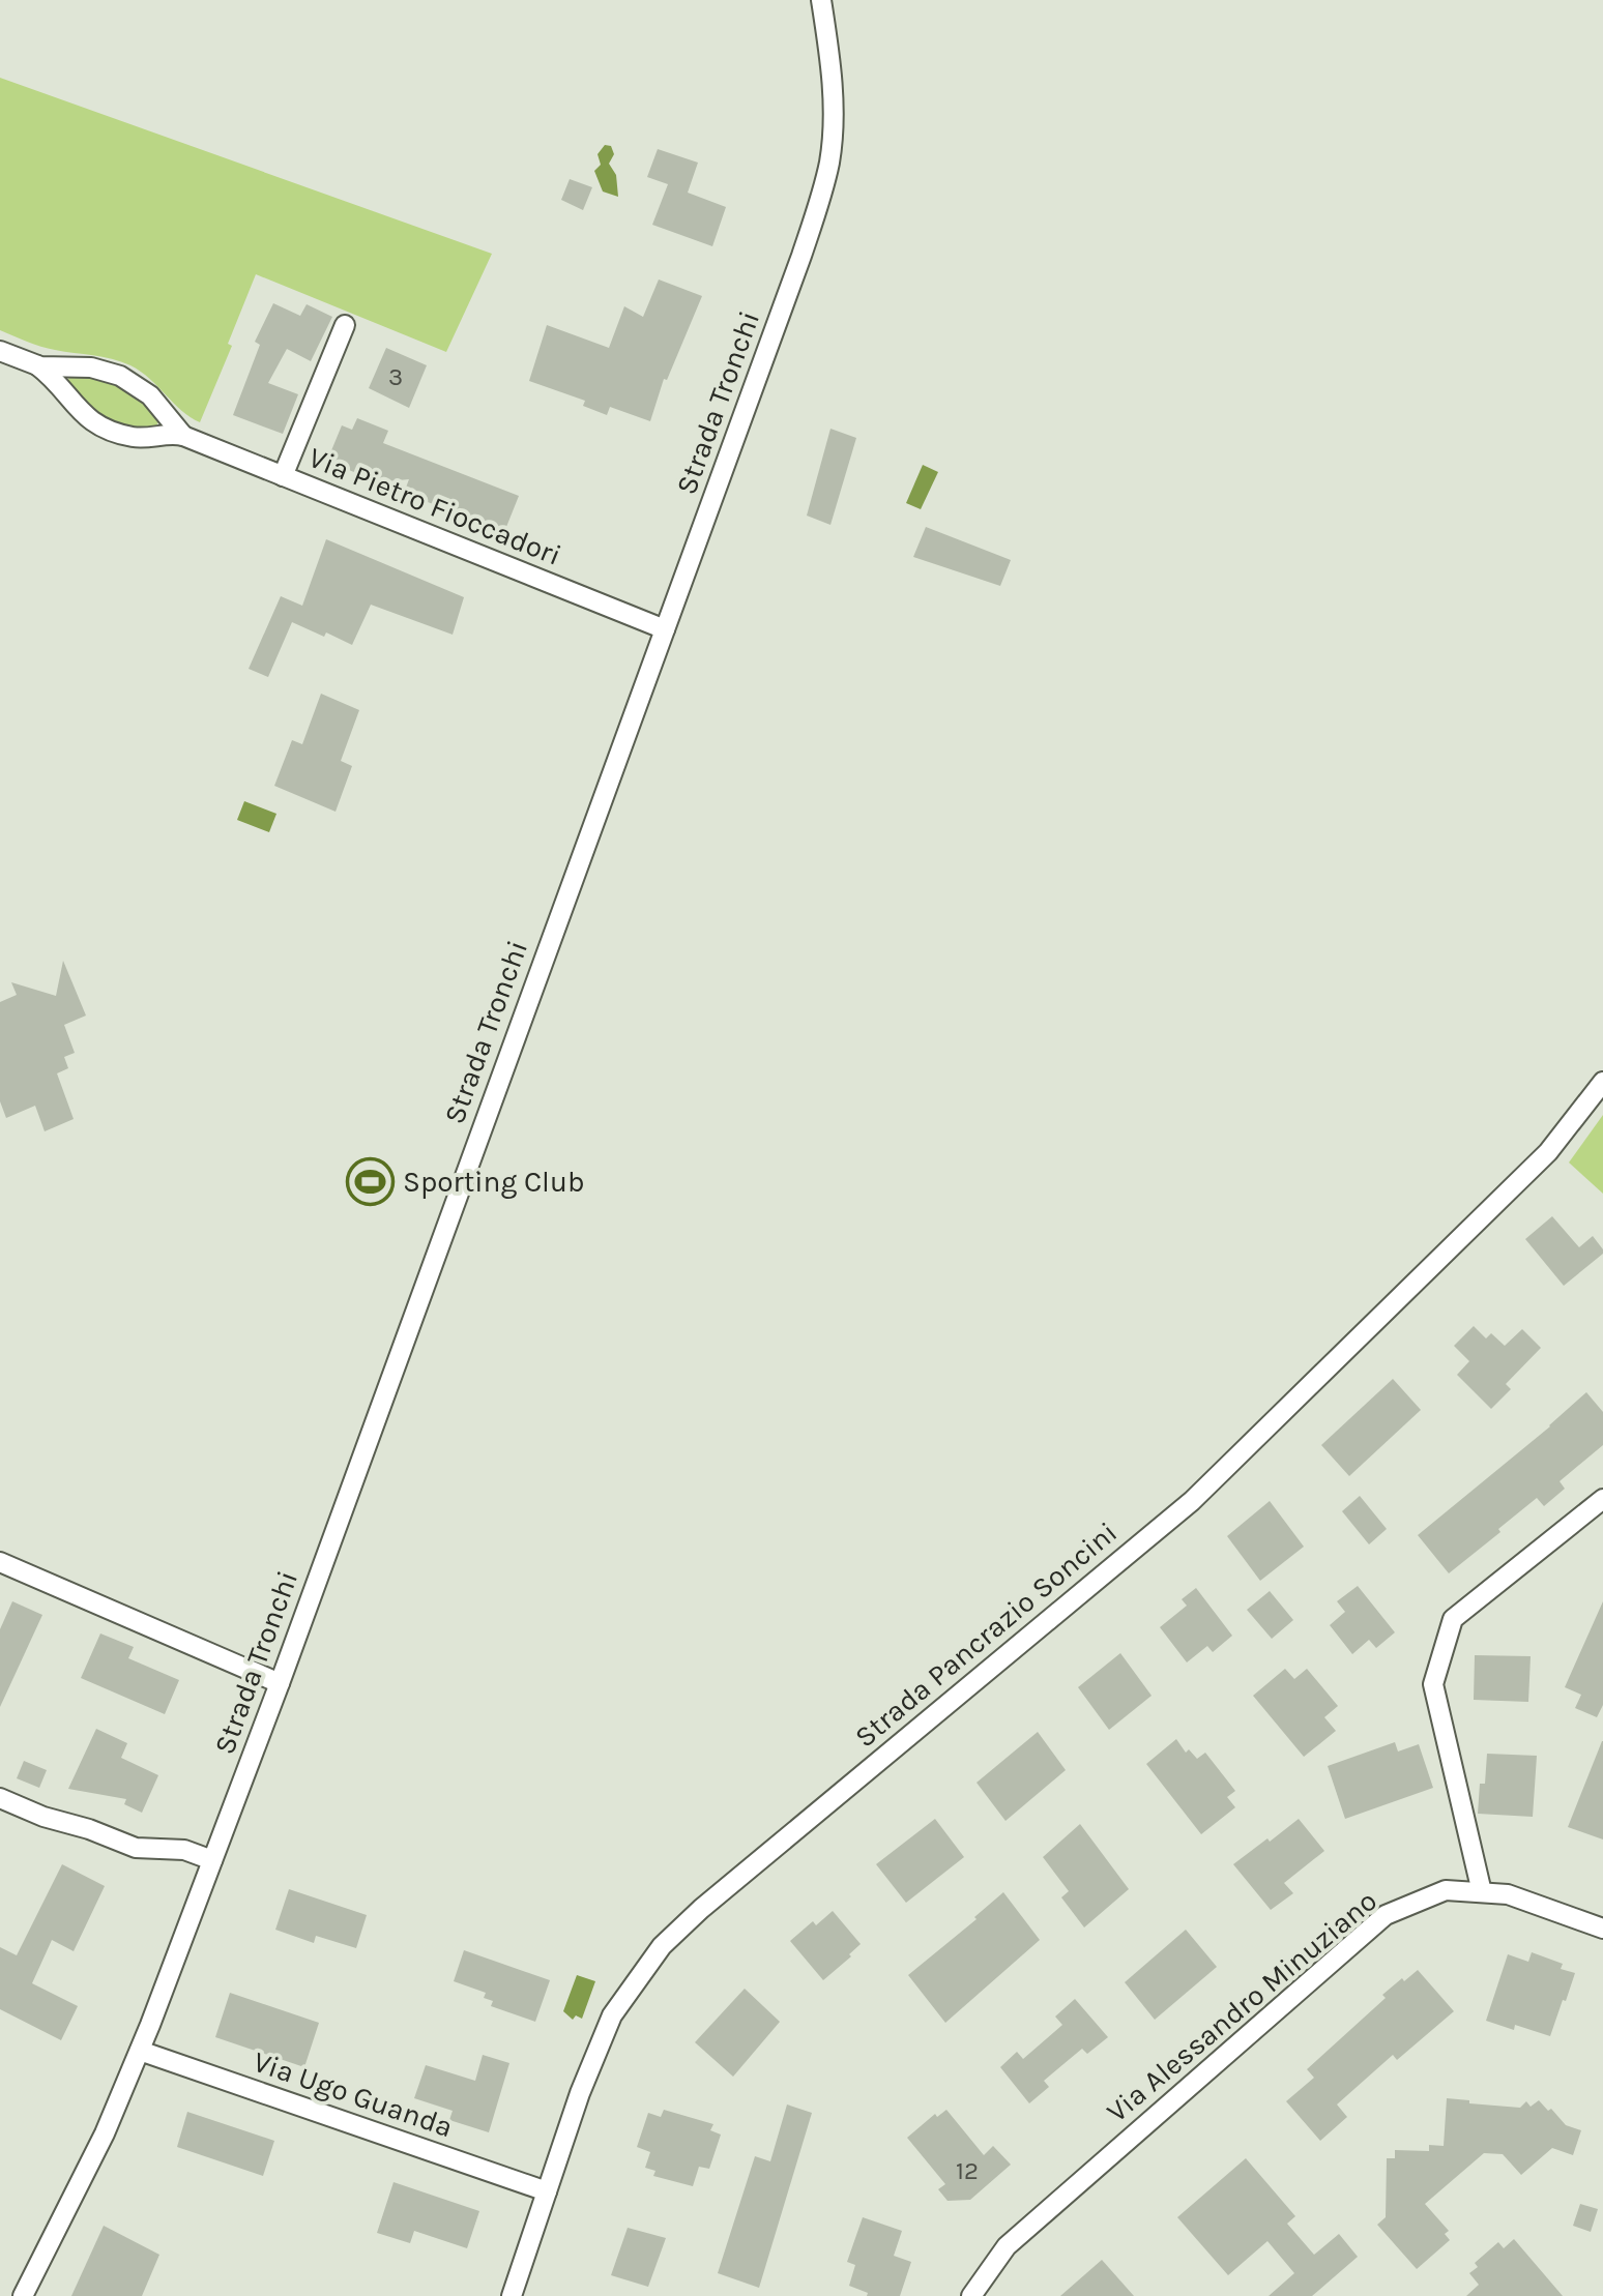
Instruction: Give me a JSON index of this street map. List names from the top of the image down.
{
  "streets": {
    "street": [
      "Strada Tronchi",
      "Via Pietro Fioccadori",
      "Strada Pancrazio Soncini",
      "Via Alessandro Minuziano",
      "Via Ugo Guanda"
    ]
  },
  "crossings": [
    ["Strada Tronchi", "Via Pietro Fioccadori"],
    ["Strada Tronchi", "Via Ugo Guanda"],
    ["Strada Pancrazio Soncini", "Via Ugo Guanda"]
  ],
  "places": {
    "sports": ["Sporting Club"]
  },
  "house_numbers": ["3", "12"]
}
